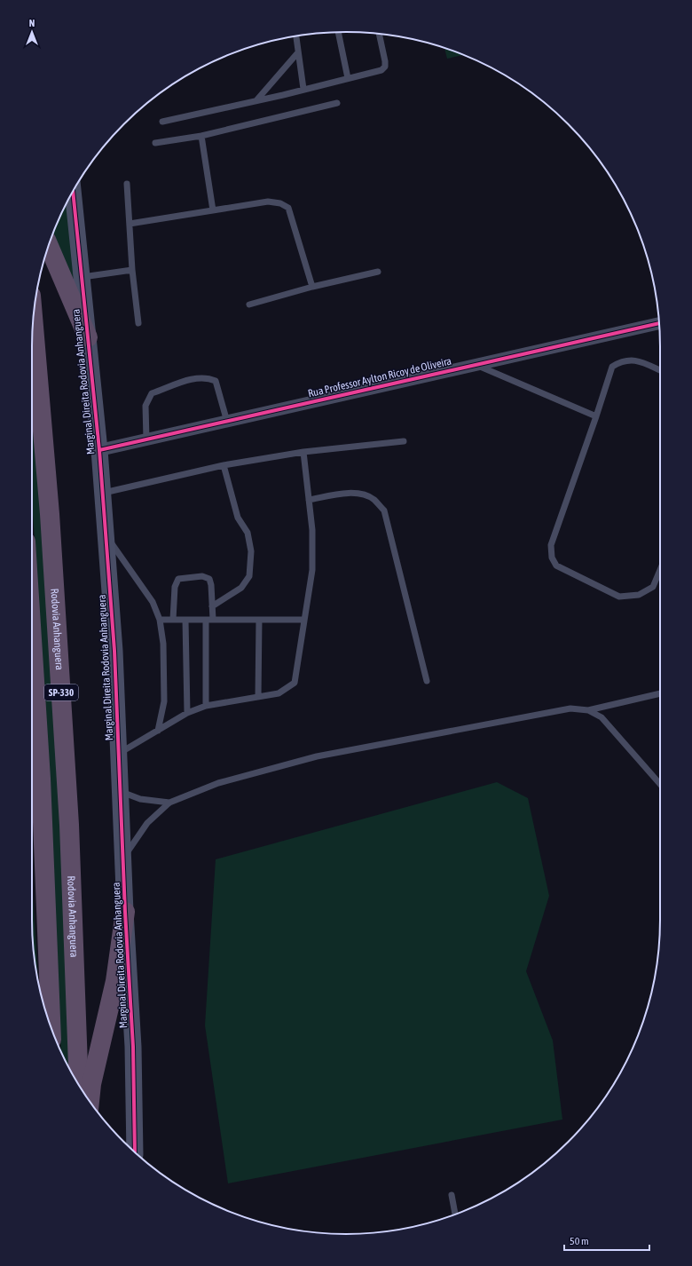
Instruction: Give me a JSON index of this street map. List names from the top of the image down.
{
  "streets": {
    "highway": ["Rodovia Anhanguera", "SP-330"],
    "street": ["Rua Professor Aylton Ricoy de Oliveira", "Marginal Direita Rodovia Anhanguera"]
  },
  "crossings": [
    ["Rua Professor Aylton Ricoy de Oliveira", "Marginal Direita Rodovia Anhanguera"]
  ],
  "scale_bar": "50 m",
  "north": "top"
}
